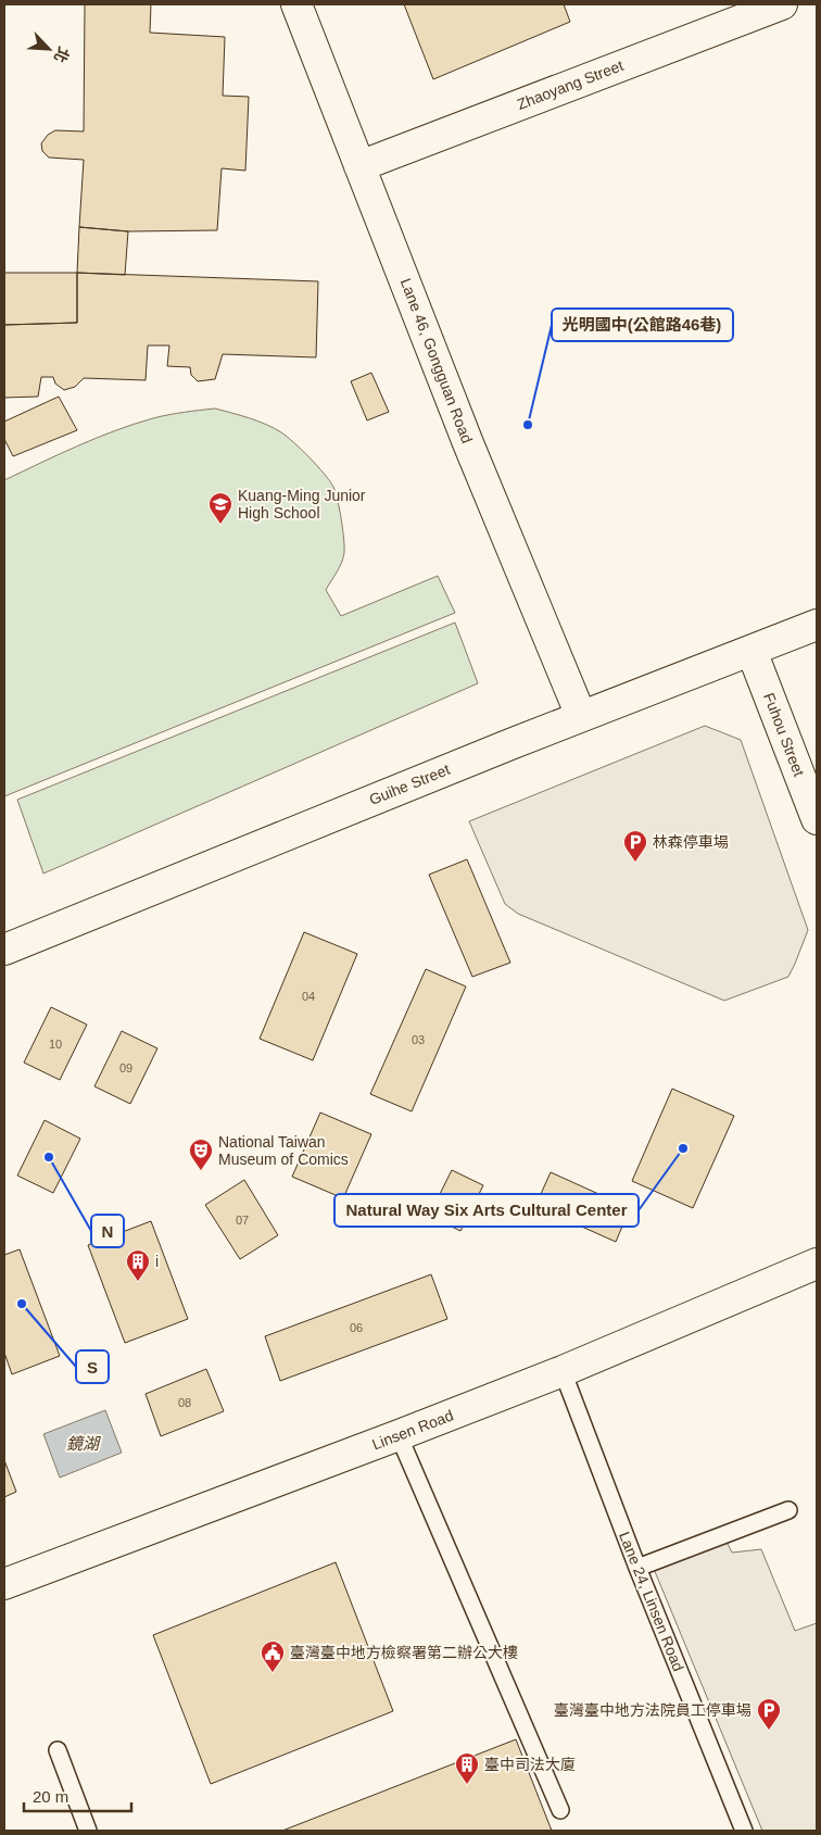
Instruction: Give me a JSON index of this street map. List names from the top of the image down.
{
  "streets": {
    "street": [
      "Zhaoyang Street",
      "Lane 46, Gongguan Road",
      "Fuhou Street",
      "Guihe Street",
      "Linsen Road"
    ],
    "lane": ["Lane 24, Linsen Road"]
  },
  "crossings": [
    ["Zhaoyang Street", "Lane 46, Gongguan Road"],
    ["Lane 46, Gongguan Road", "Guihe Street"],
    ["Fuhou Street", "Guihe Street"],
    ["Linsen Road", "Lane 24, Linsen Road"]
  ],
  "water": ["鏡湖"],
  "places": {
    "other": [
      "光明國中(公館路46巷)",
      "Natural Way Six Arts Cultural Center",
      "N",
      "S"
    ],
    "school or university": ["Kuang-Ming Junior High School"],
    "parking": ["林森停車場", "臺灣臺中地方法院員工停車場"],
    "theatre": ["National Taiwan Museum of Comics"],
    "building": ["i", "臺中司法大廈"],
    "public building": ["臺灣臺中地方檢察署第二辦公大樓"]
  },
  "house_numbers": [
    "04",
    "03",
    "10",
    "09",
    "07",
    "06",
    "08"
  ],
  "scale_bar": "20 m",
  "north": "bottom right"
}
